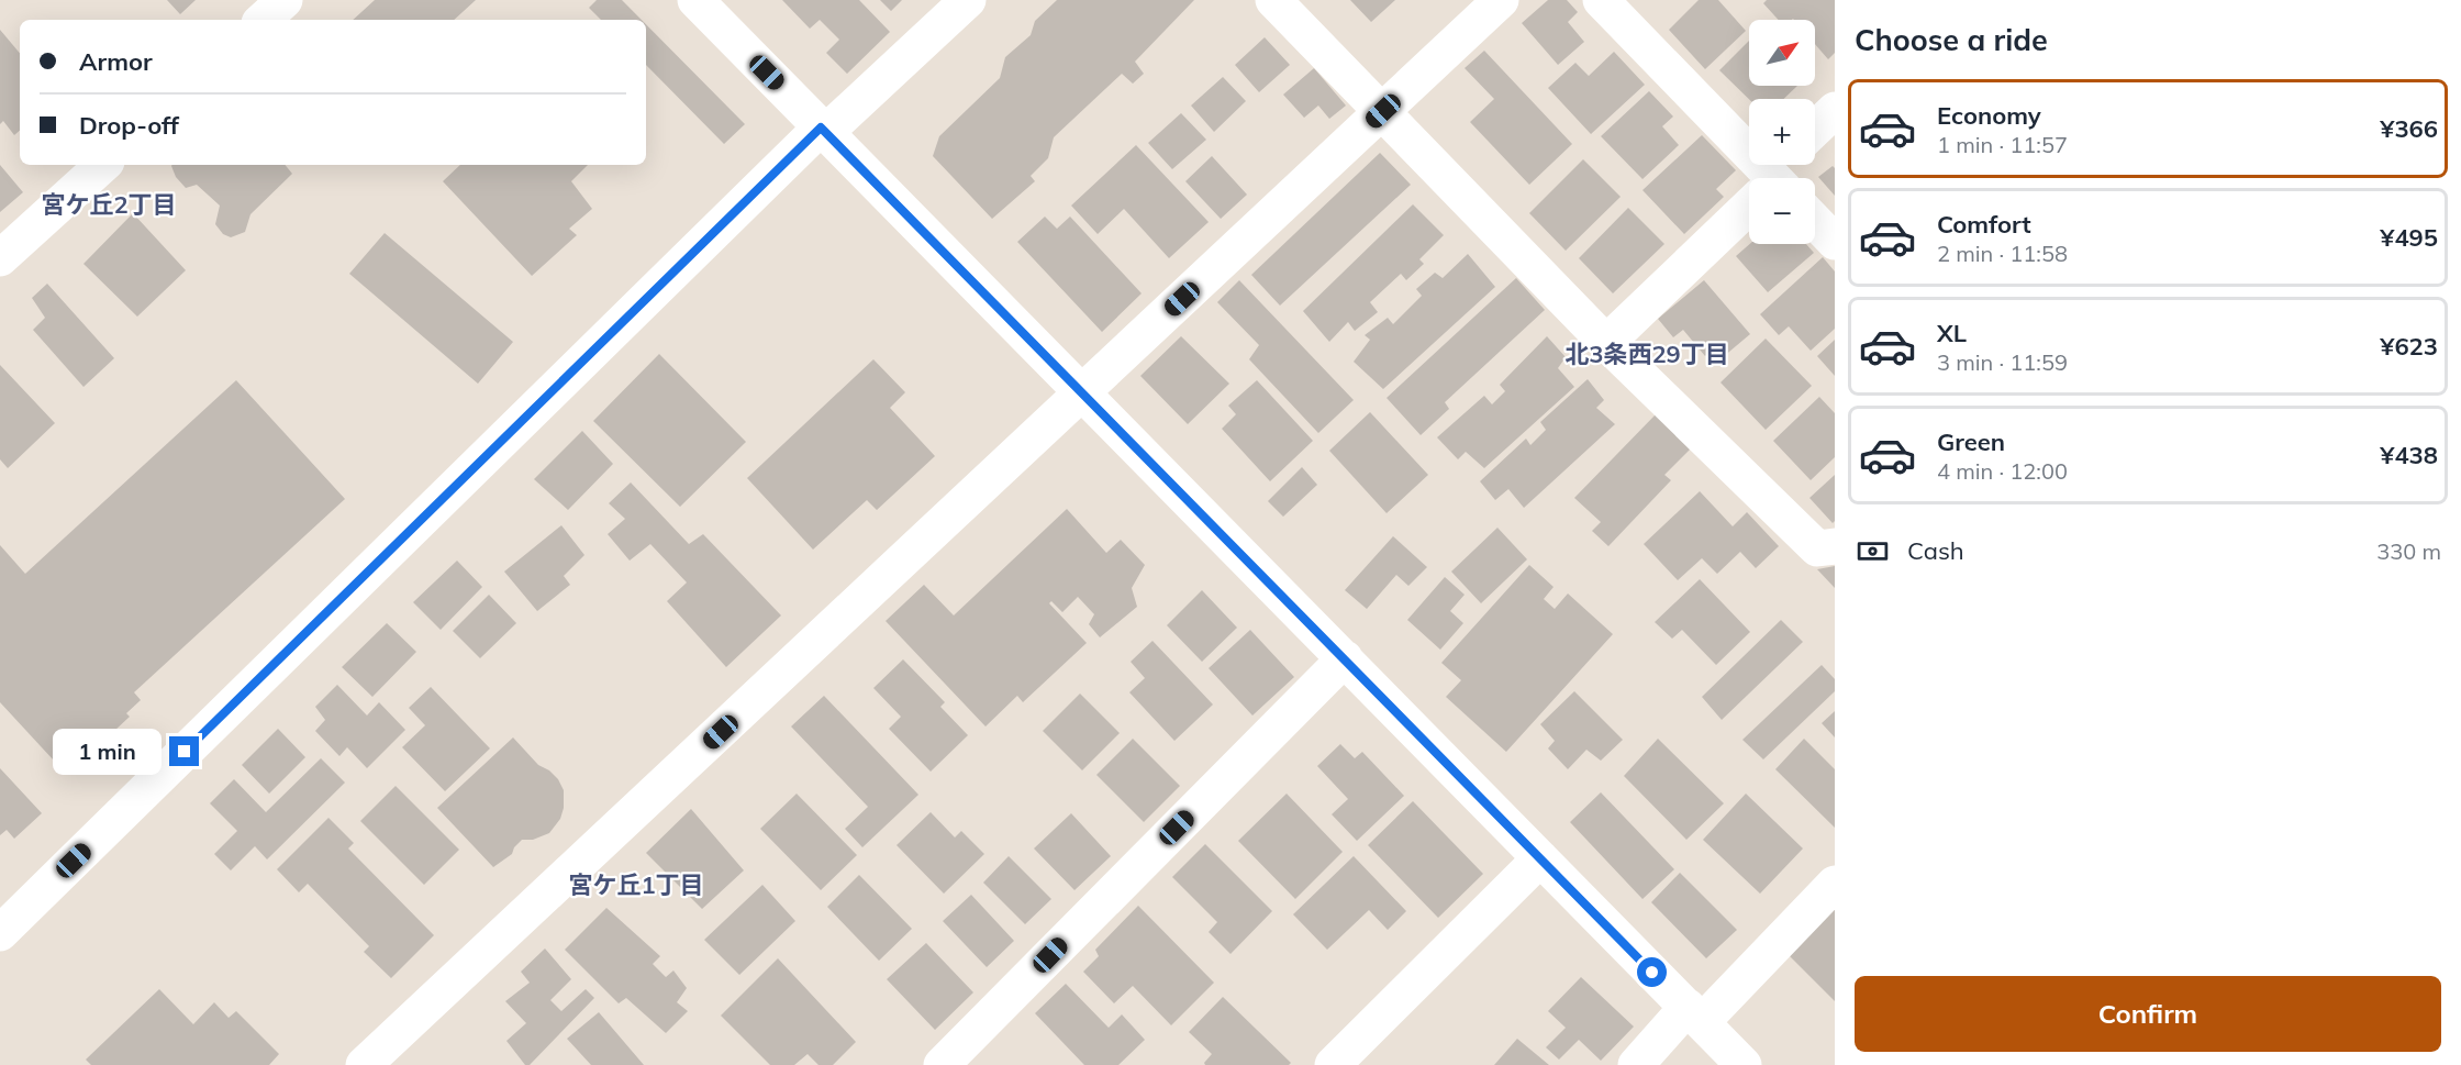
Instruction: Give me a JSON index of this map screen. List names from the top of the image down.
{
  "districts": ["宮ケ丘2丁目", "北3条西29丁目", "宮ケ丘1丁目"],
  "north": "top right",
  "page": {
    "heading": "Choose a ride",
    "map_buttons": ["+", "−"],
    "banner": ["Armor", "Drop-off"],
    "list": [
      {
        "name": "Economy",
        "note": "1 min · 11:57",
        "value": "¥366"
      },
      {
        "name": "Comfort",
        "note": "2 min · 11:58",
        "value": "¥495"
      },
      {
        "name": "XL",
        "note": "3 min · 11:59",
        "value": "¥623"
      },
      {
        "name": "Green",
        "note": "4 min · 12:00",
        "value": "¥438"
      }
    ],
    "pay": ["Cash", "330 m"],
    "bubble": "1 min",
    "buttons": "Confirm"
  }
}
